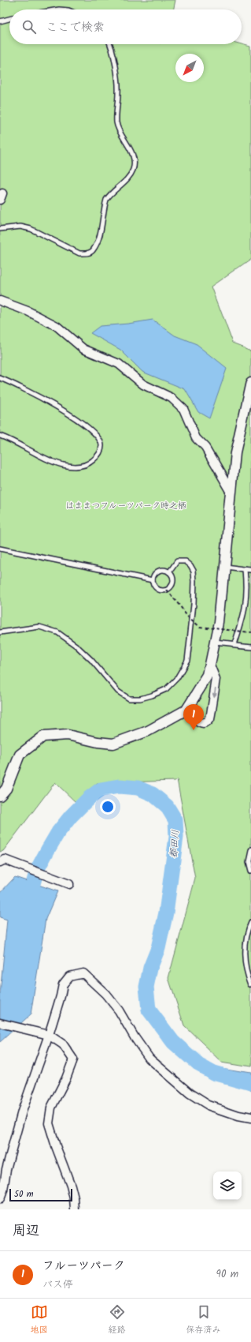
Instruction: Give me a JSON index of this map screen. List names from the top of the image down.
{
  "water": ["都田川"],
  "parks": ["はままつフルーツパーク時之栖"],
  "scale_bar": "50 m",
  "north": "bottom left",
  "page": {
    "search": "ここで検索",
    "pins": "1",
    "scale": "50 m",
    "heading": "周辺",
    "list": [
      {
        "mark": "1",
        "name": "フルーツパーク",
        "note": "バス停",
        "value": "90 m"
      }
    ],
    "nav": ["地図", "経路", "保存済み"]
  }
}
